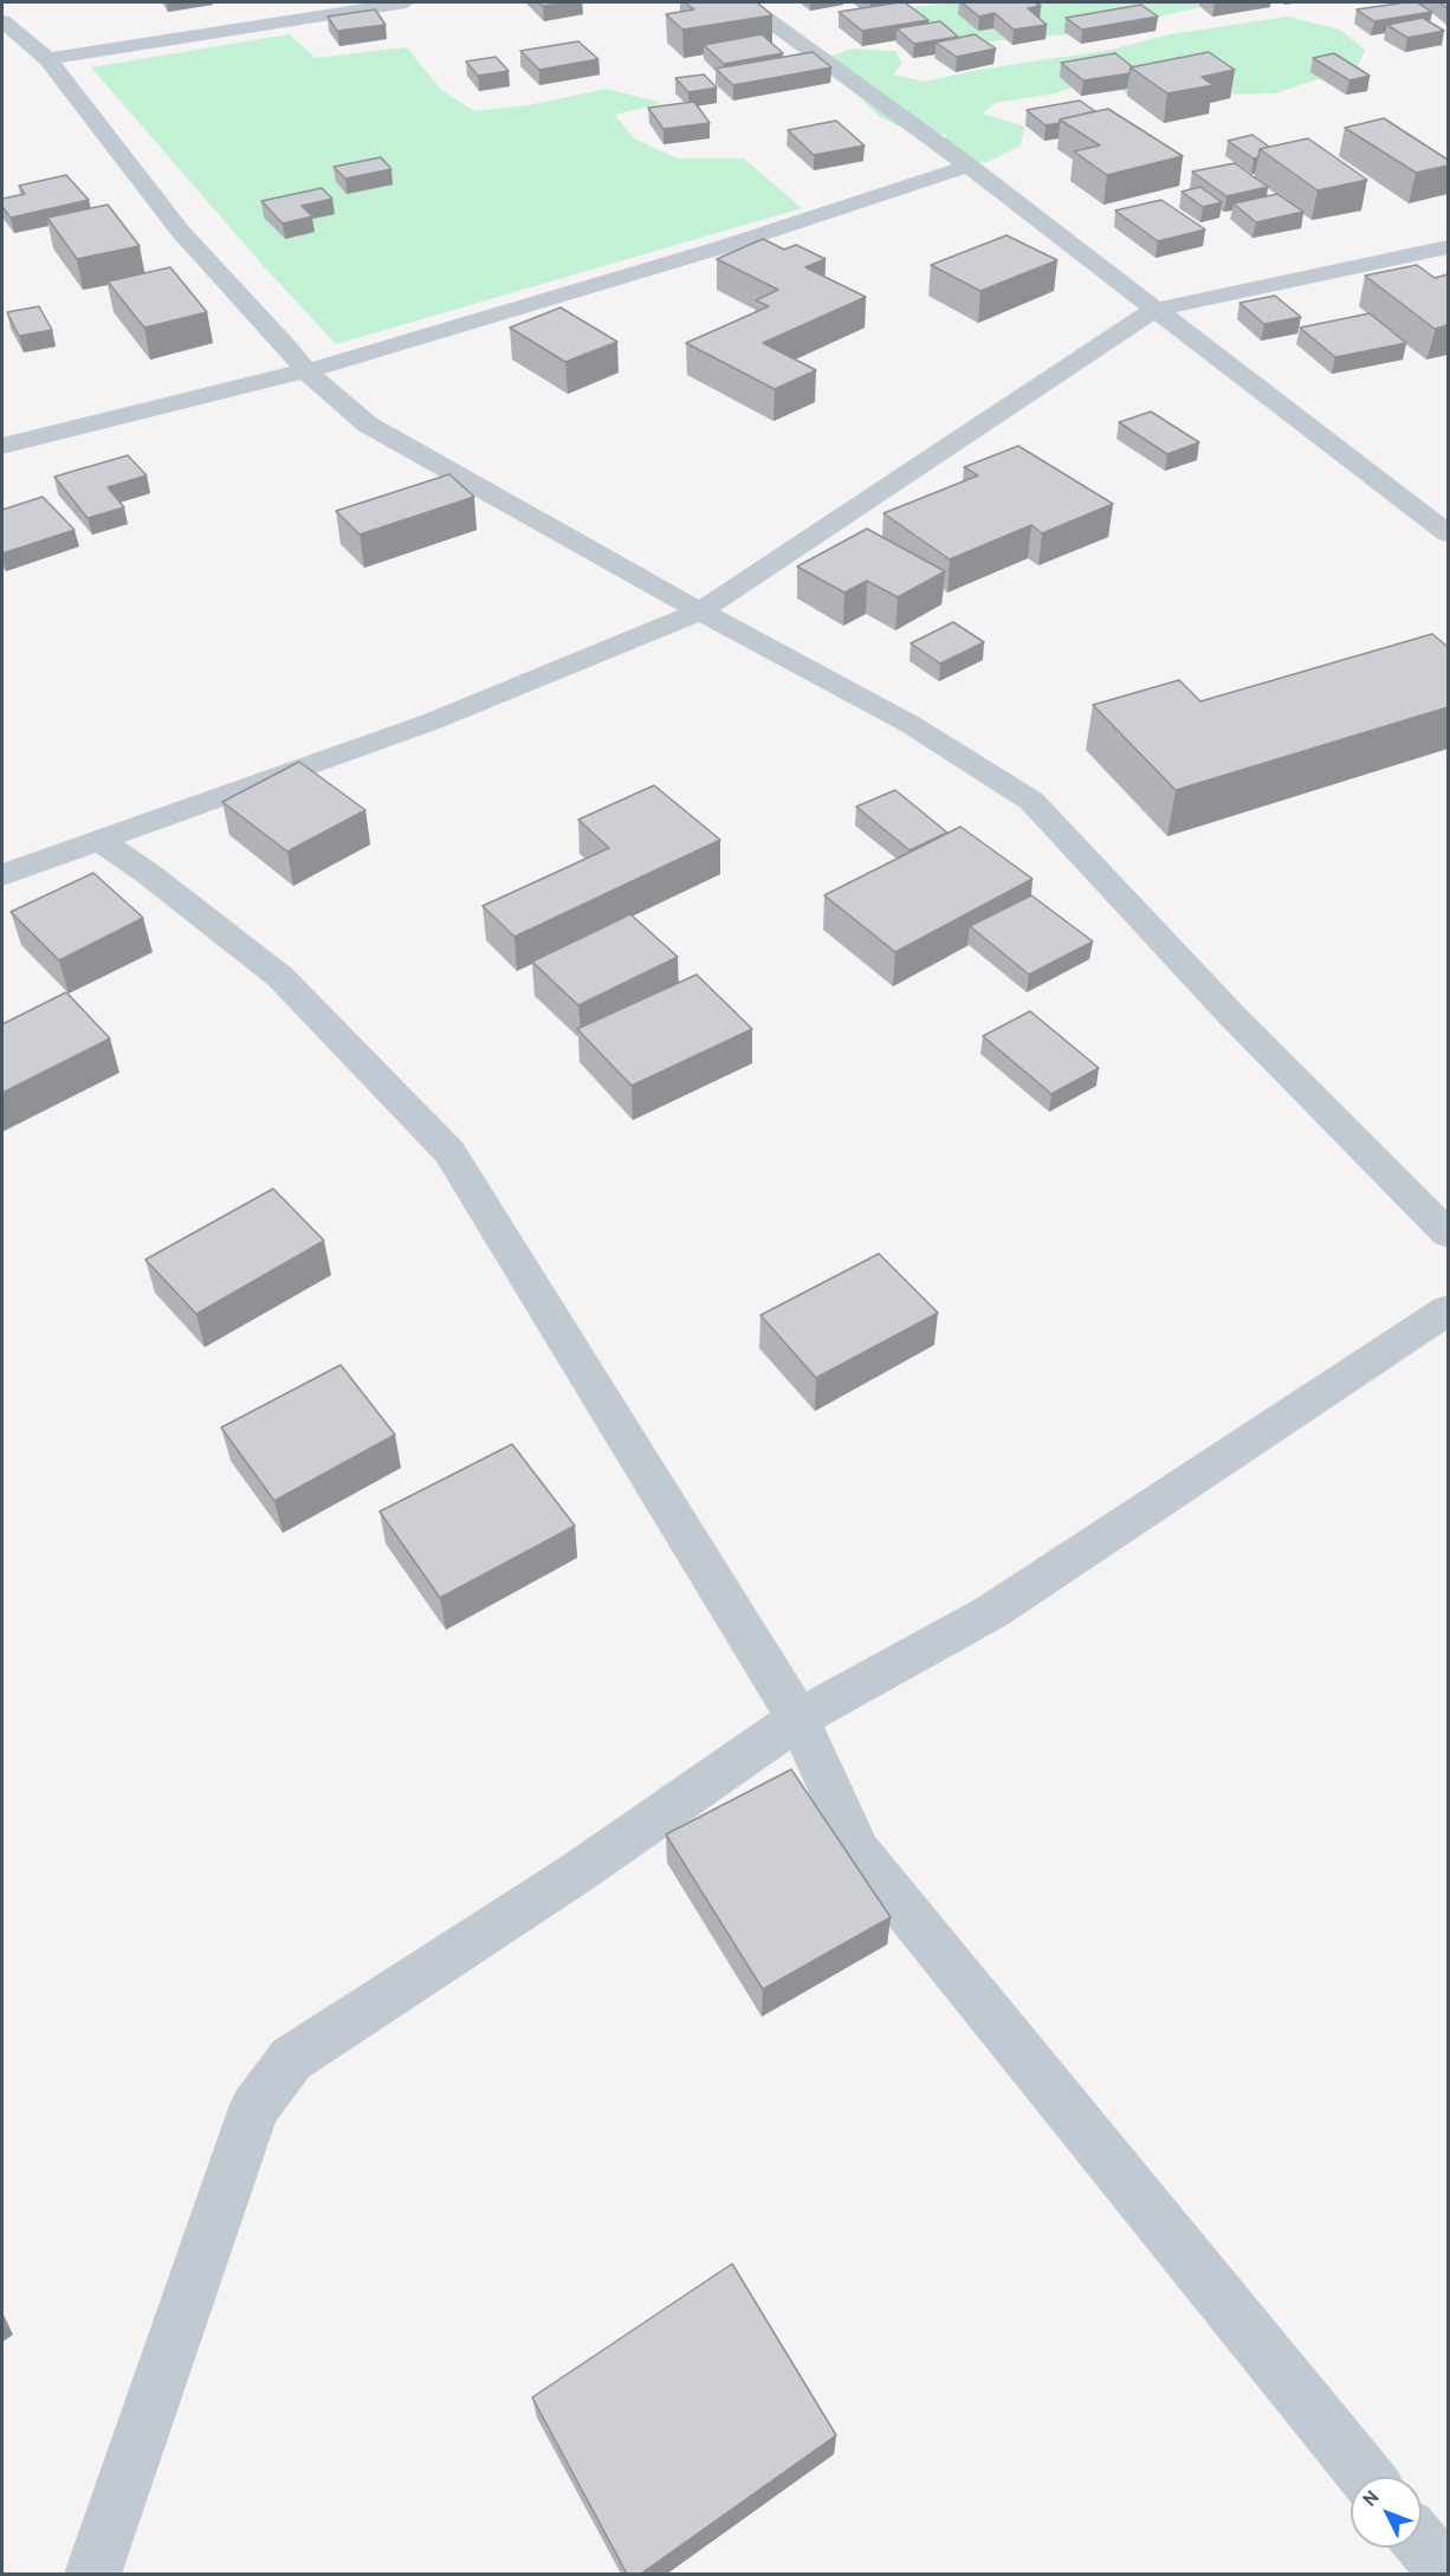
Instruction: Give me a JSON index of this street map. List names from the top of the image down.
{
  "north": "top left"
}
